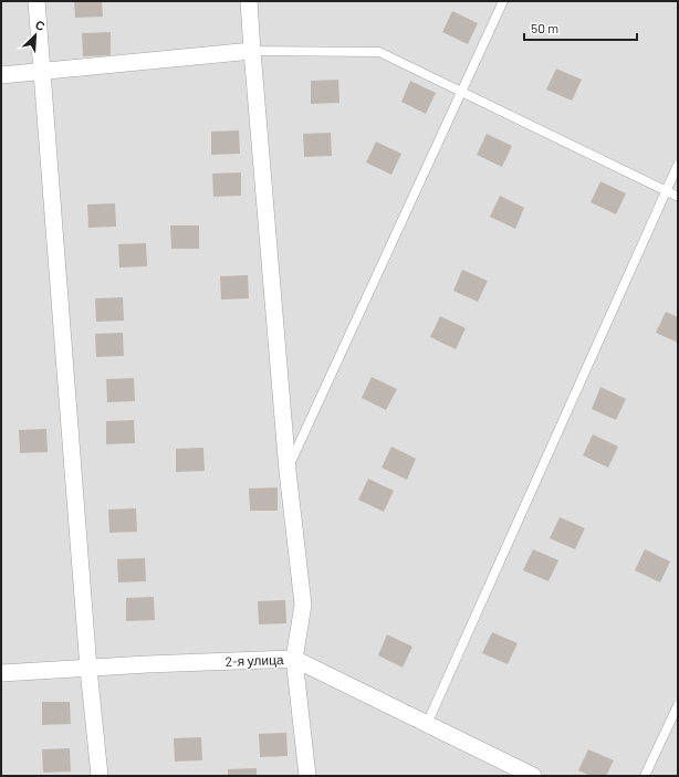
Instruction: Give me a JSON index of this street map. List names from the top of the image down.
{
  "streets": {
    "street": ["2-я улица"]
  },
  "scale_bar": "50 m",
  "north": "top right"
}
